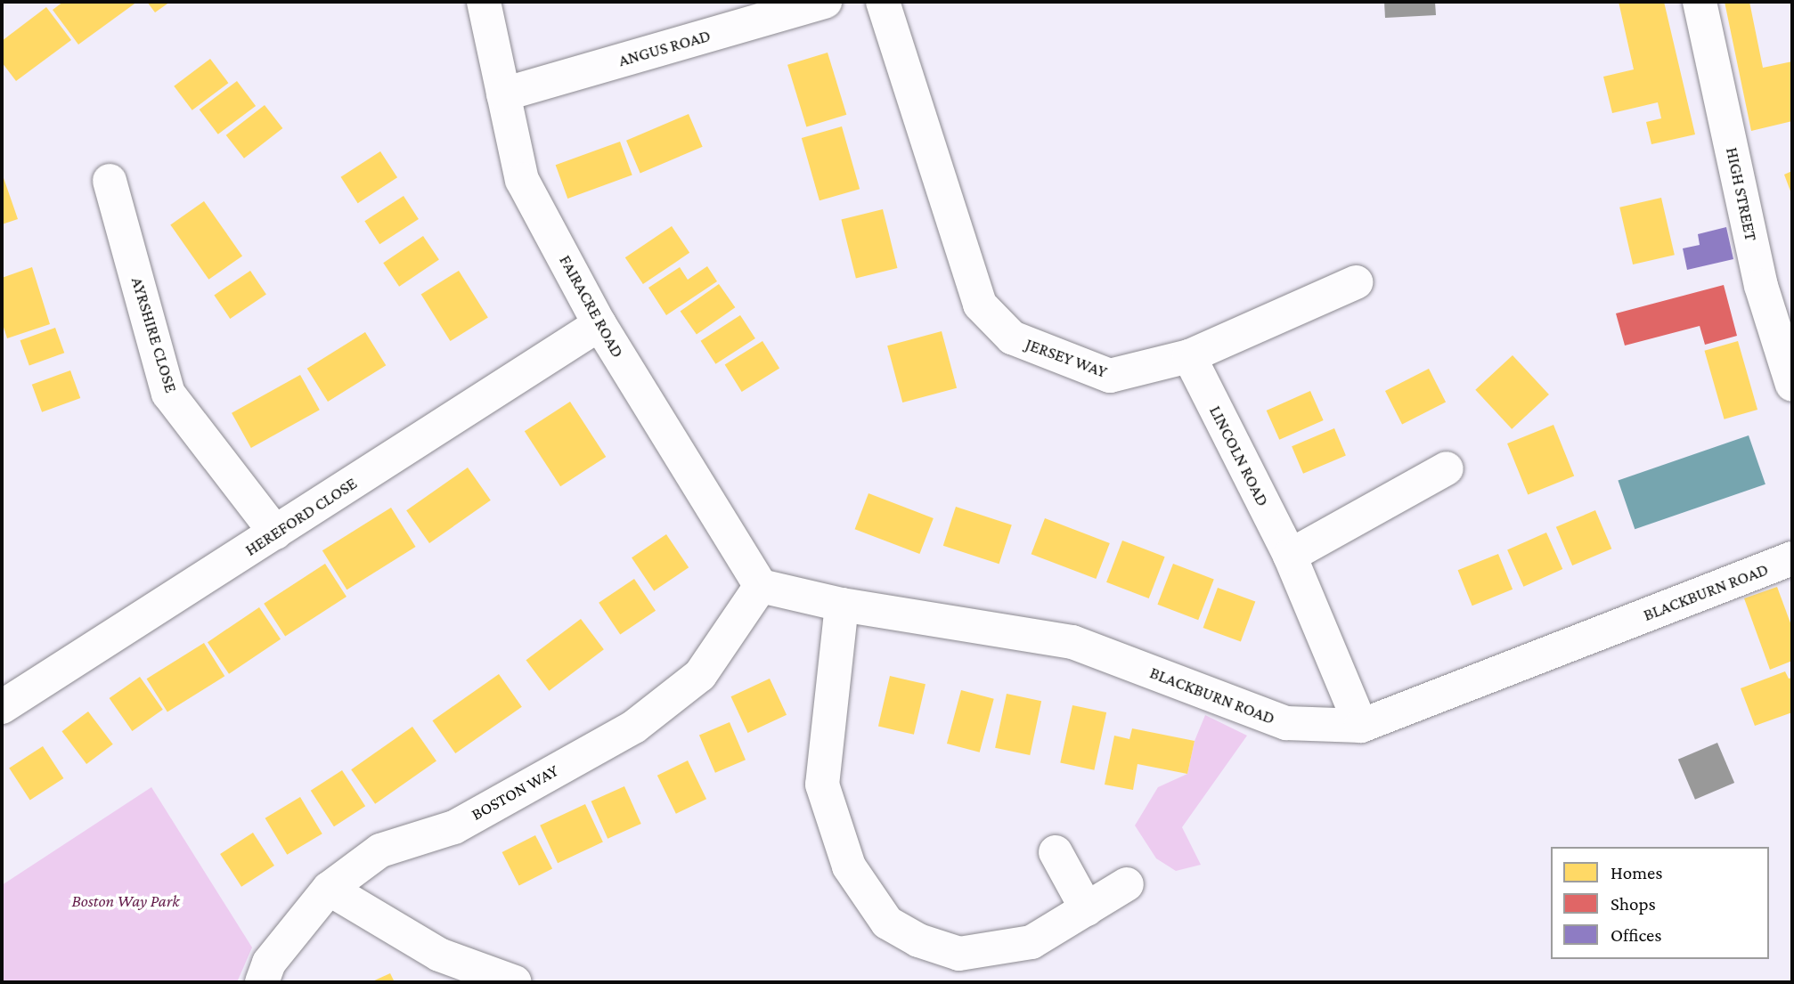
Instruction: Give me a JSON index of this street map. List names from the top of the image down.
{
  "streets": {
    "street": [
      "ANGUS ROAD",
      "HIGH STREET",
      "FAIRACRE ROAD",
      "AYRSHIRE CLOSE",
      "JERSEY WAY",
      "LINCOLN ROAD",
      "HEREFORD CLOSE",
      "BLACKBURN ROAD",
      "BOSTON WAY"
    ]
  },
  "crossings": [
    ["ANGUS ROAD", "FAIRACRE ROAD"],
    ["FAIRACRE ROAD", "HEREFORD CLOSE"],
    ["FAIRACRE ROAD", "BLACKBURN ROAD"],
    ["FAIRACRE ROAD", "BOSTON WAY"],
    ["AYRSHIRE CLOSE", "HEREFORD CLOSE"],
    ["JERSEY WAY", "LINCOLN ROAD"],
    ["LINCOLN ROAD", "BLACKBURN ROAD"],
    ["BLACKBURN ROAD", "BOSTON WAY"]
  ],
  "parks": ["Boston Way Park"],
  "legend": ["Homes", "Shops", "Offices"]
}
